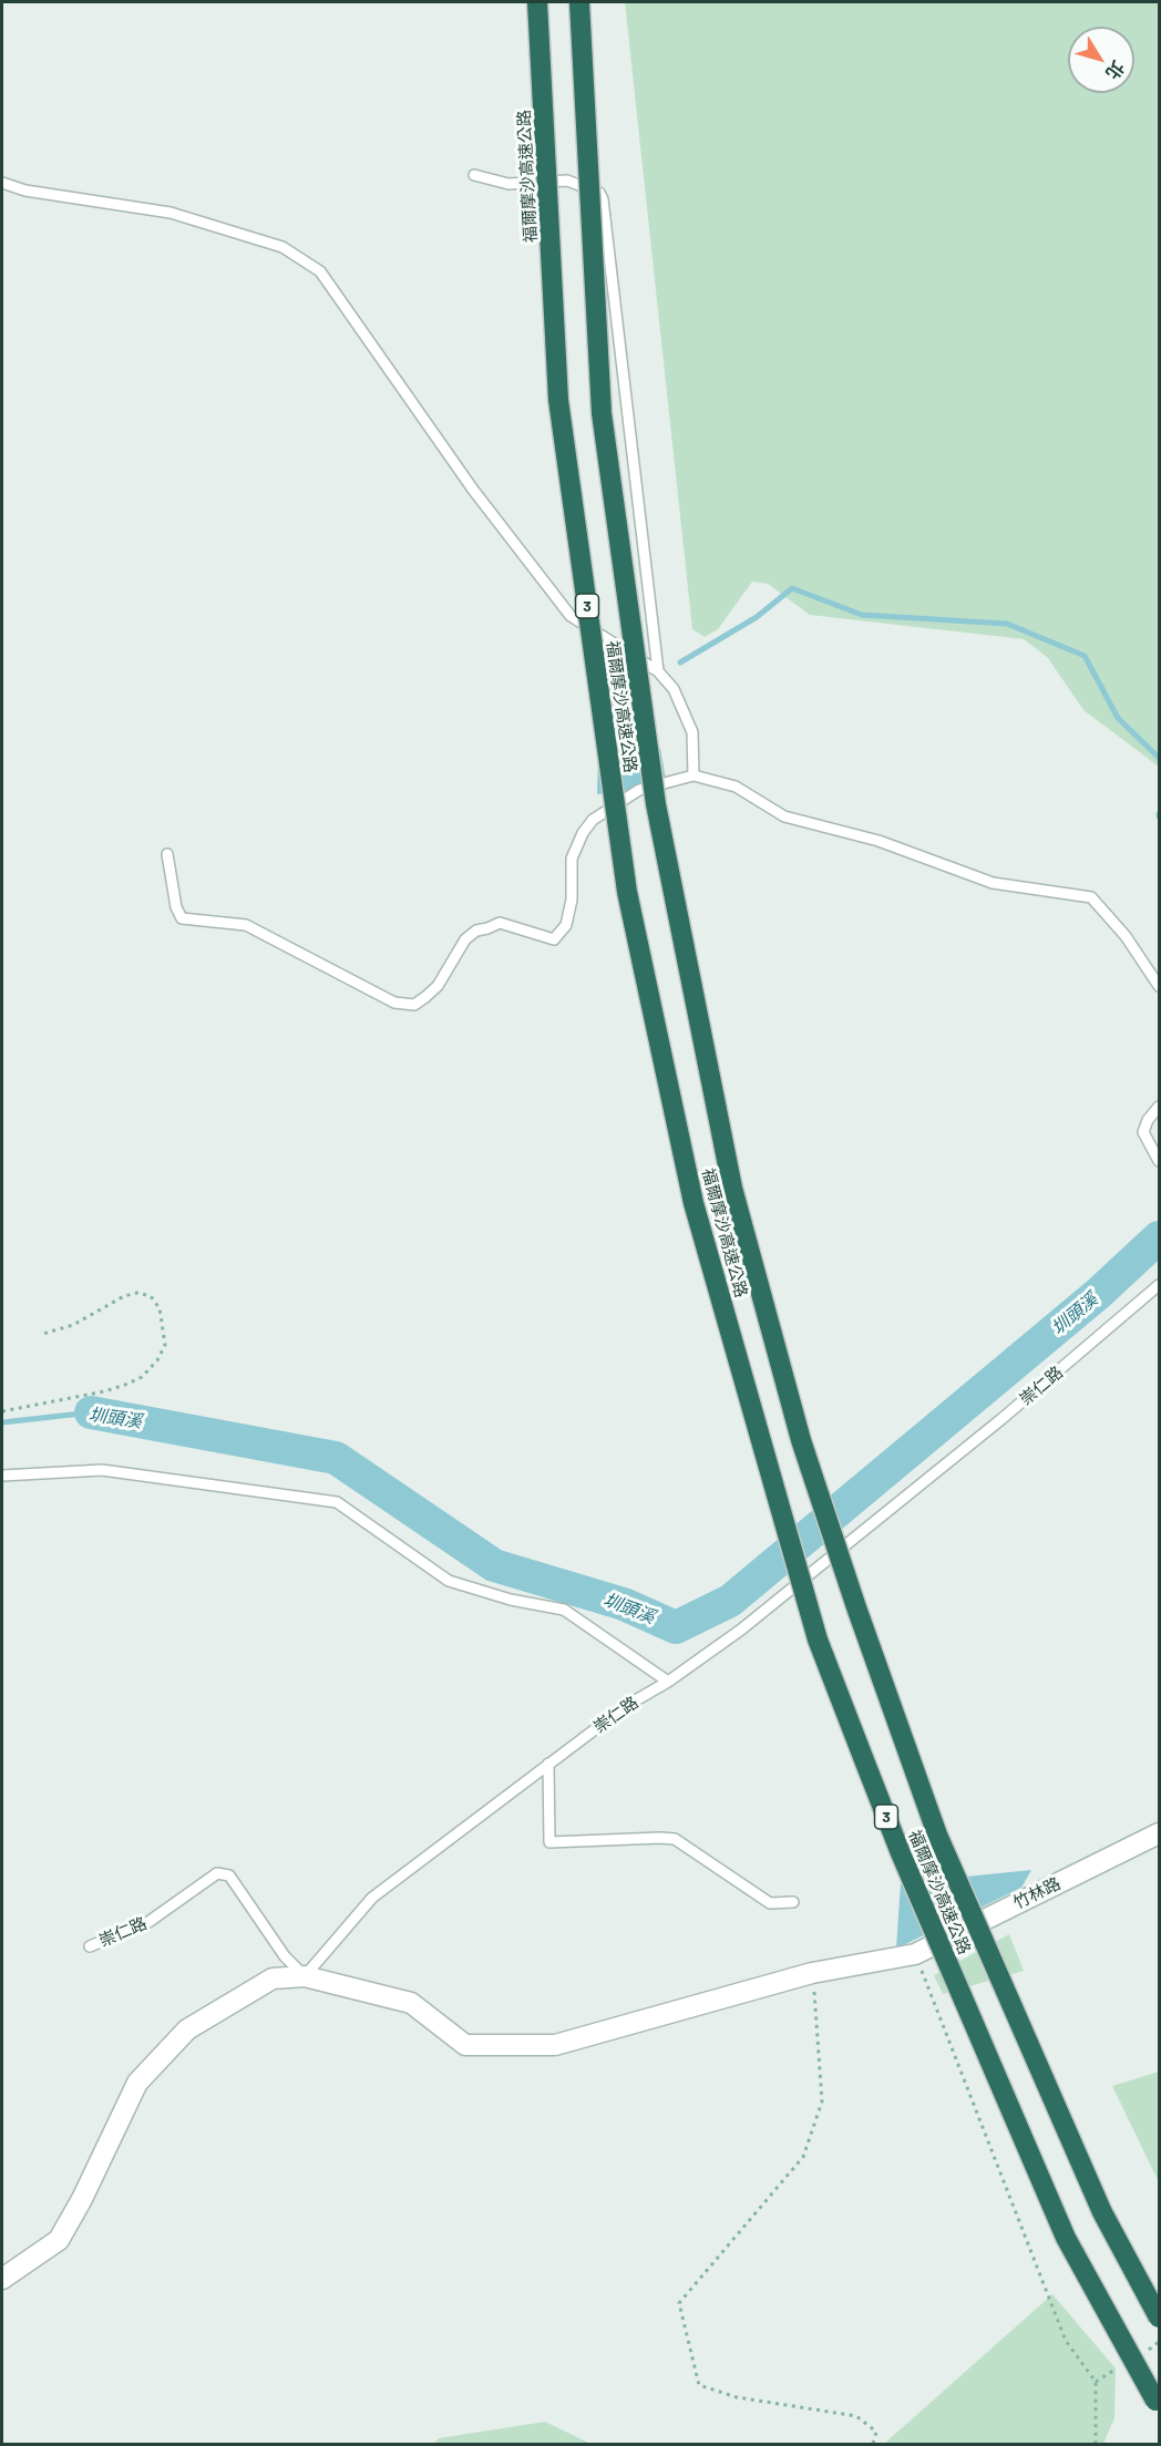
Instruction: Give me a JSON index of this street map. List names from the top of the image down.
{
  "streets": {
    "highway": ["福爾摩沙高速公路", "3"],
    "street": ["竹林路"],
    "lane": ["崇仁路"]
  },
  "crossings": [
    ["崇仁路", "竹林路"]
  ],
  "water": ["圳頭溪"],
  "north": "bottom right"
}
